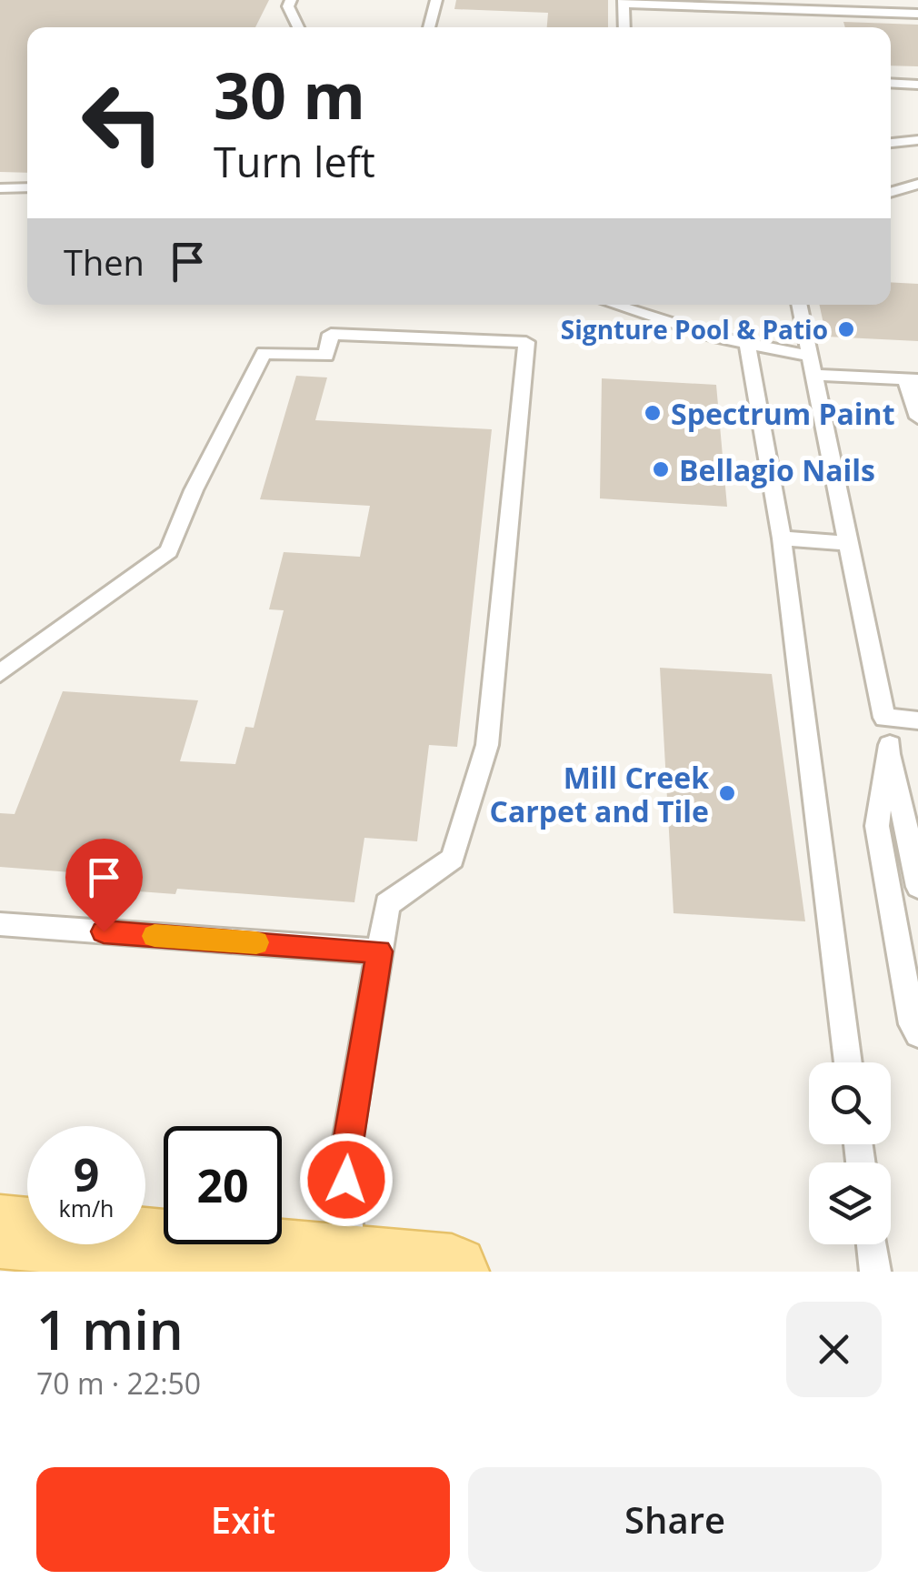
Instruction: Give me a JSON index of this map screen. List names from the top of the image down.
{
  "places": [
    "Signture Pool & Patio",
    "Spectrum Paint",
    "Bellagio Nails",
    "Mill Creek Carpet and Tile"
  ],
  "page": {
    "turn": ["30 m", "Turn left"],
    "then": "Then",
    "speed": "9 km/h",
    "limit": "20",
    "heading": ["1 min", "70 m · 22:50"],
    "buttons": ["Exit", "Share"]
  }
}
